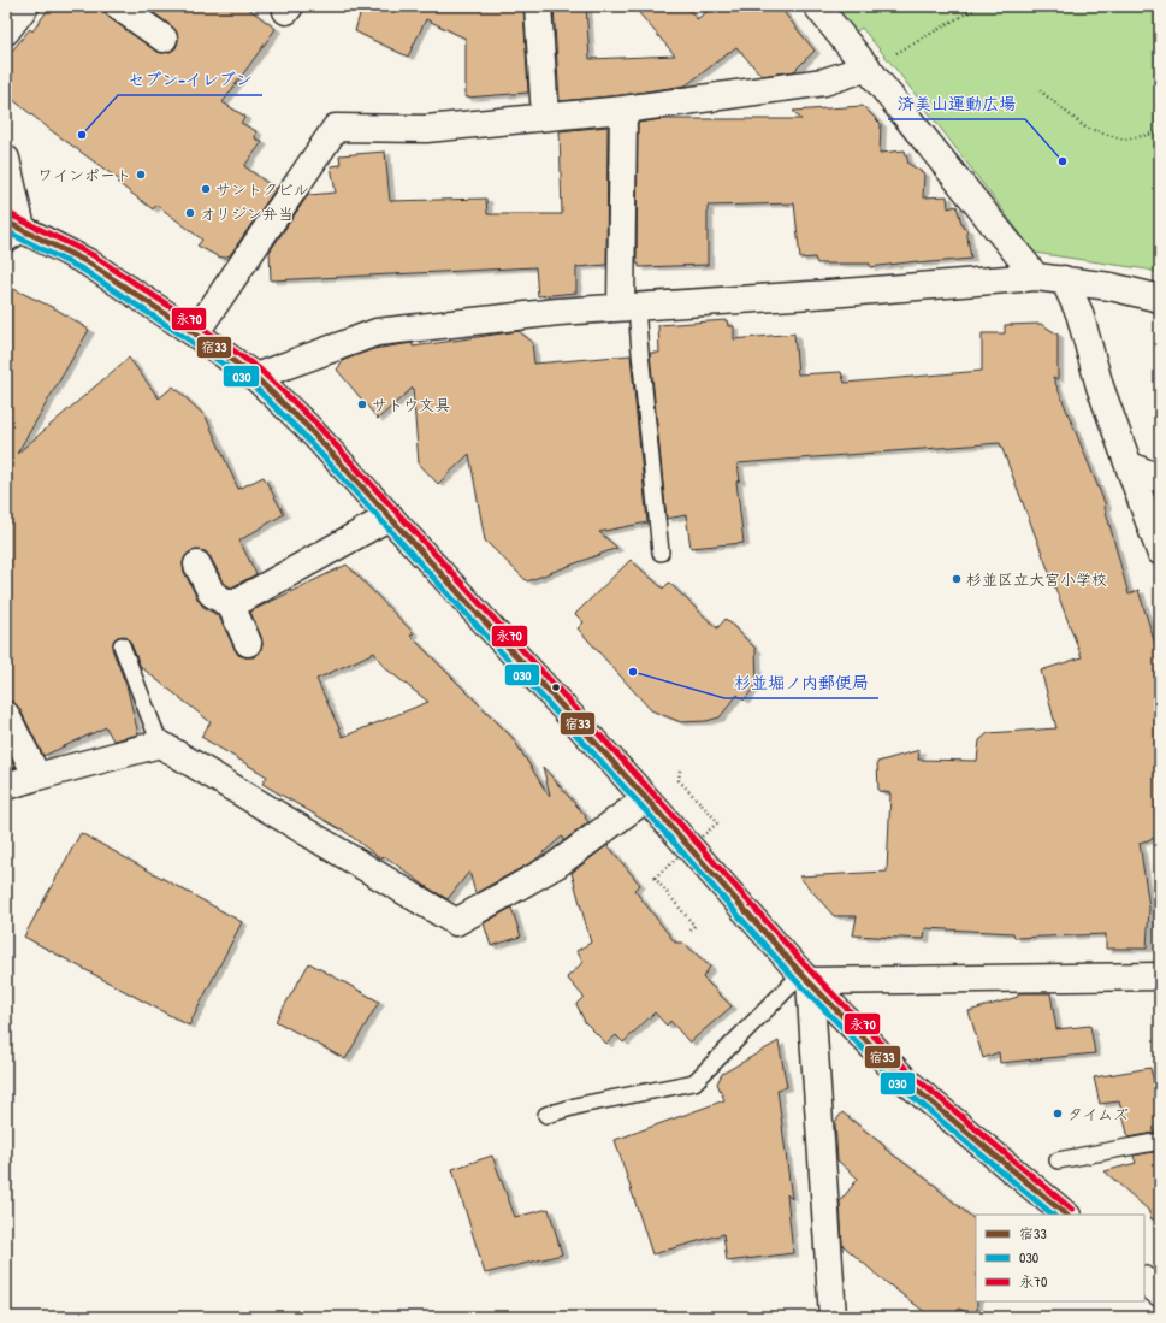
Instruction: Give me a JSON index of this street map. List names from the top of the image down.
{
  "places": [
    "セブン-イレブン",
    "済美山運動広場",
    "ワインポート",
    "サントクビル",
    "オリジン弁当",
    "サトウ文具",
    "杉並区立大宮小学校",
    "杉並堀ノ内郵便局",
    "タイムズ"
  ],
  "lines": ["transit line 永70", "transit line 宿33", "transit line 030"],
  "legend": ["宿33", "030", "永70"]
}
